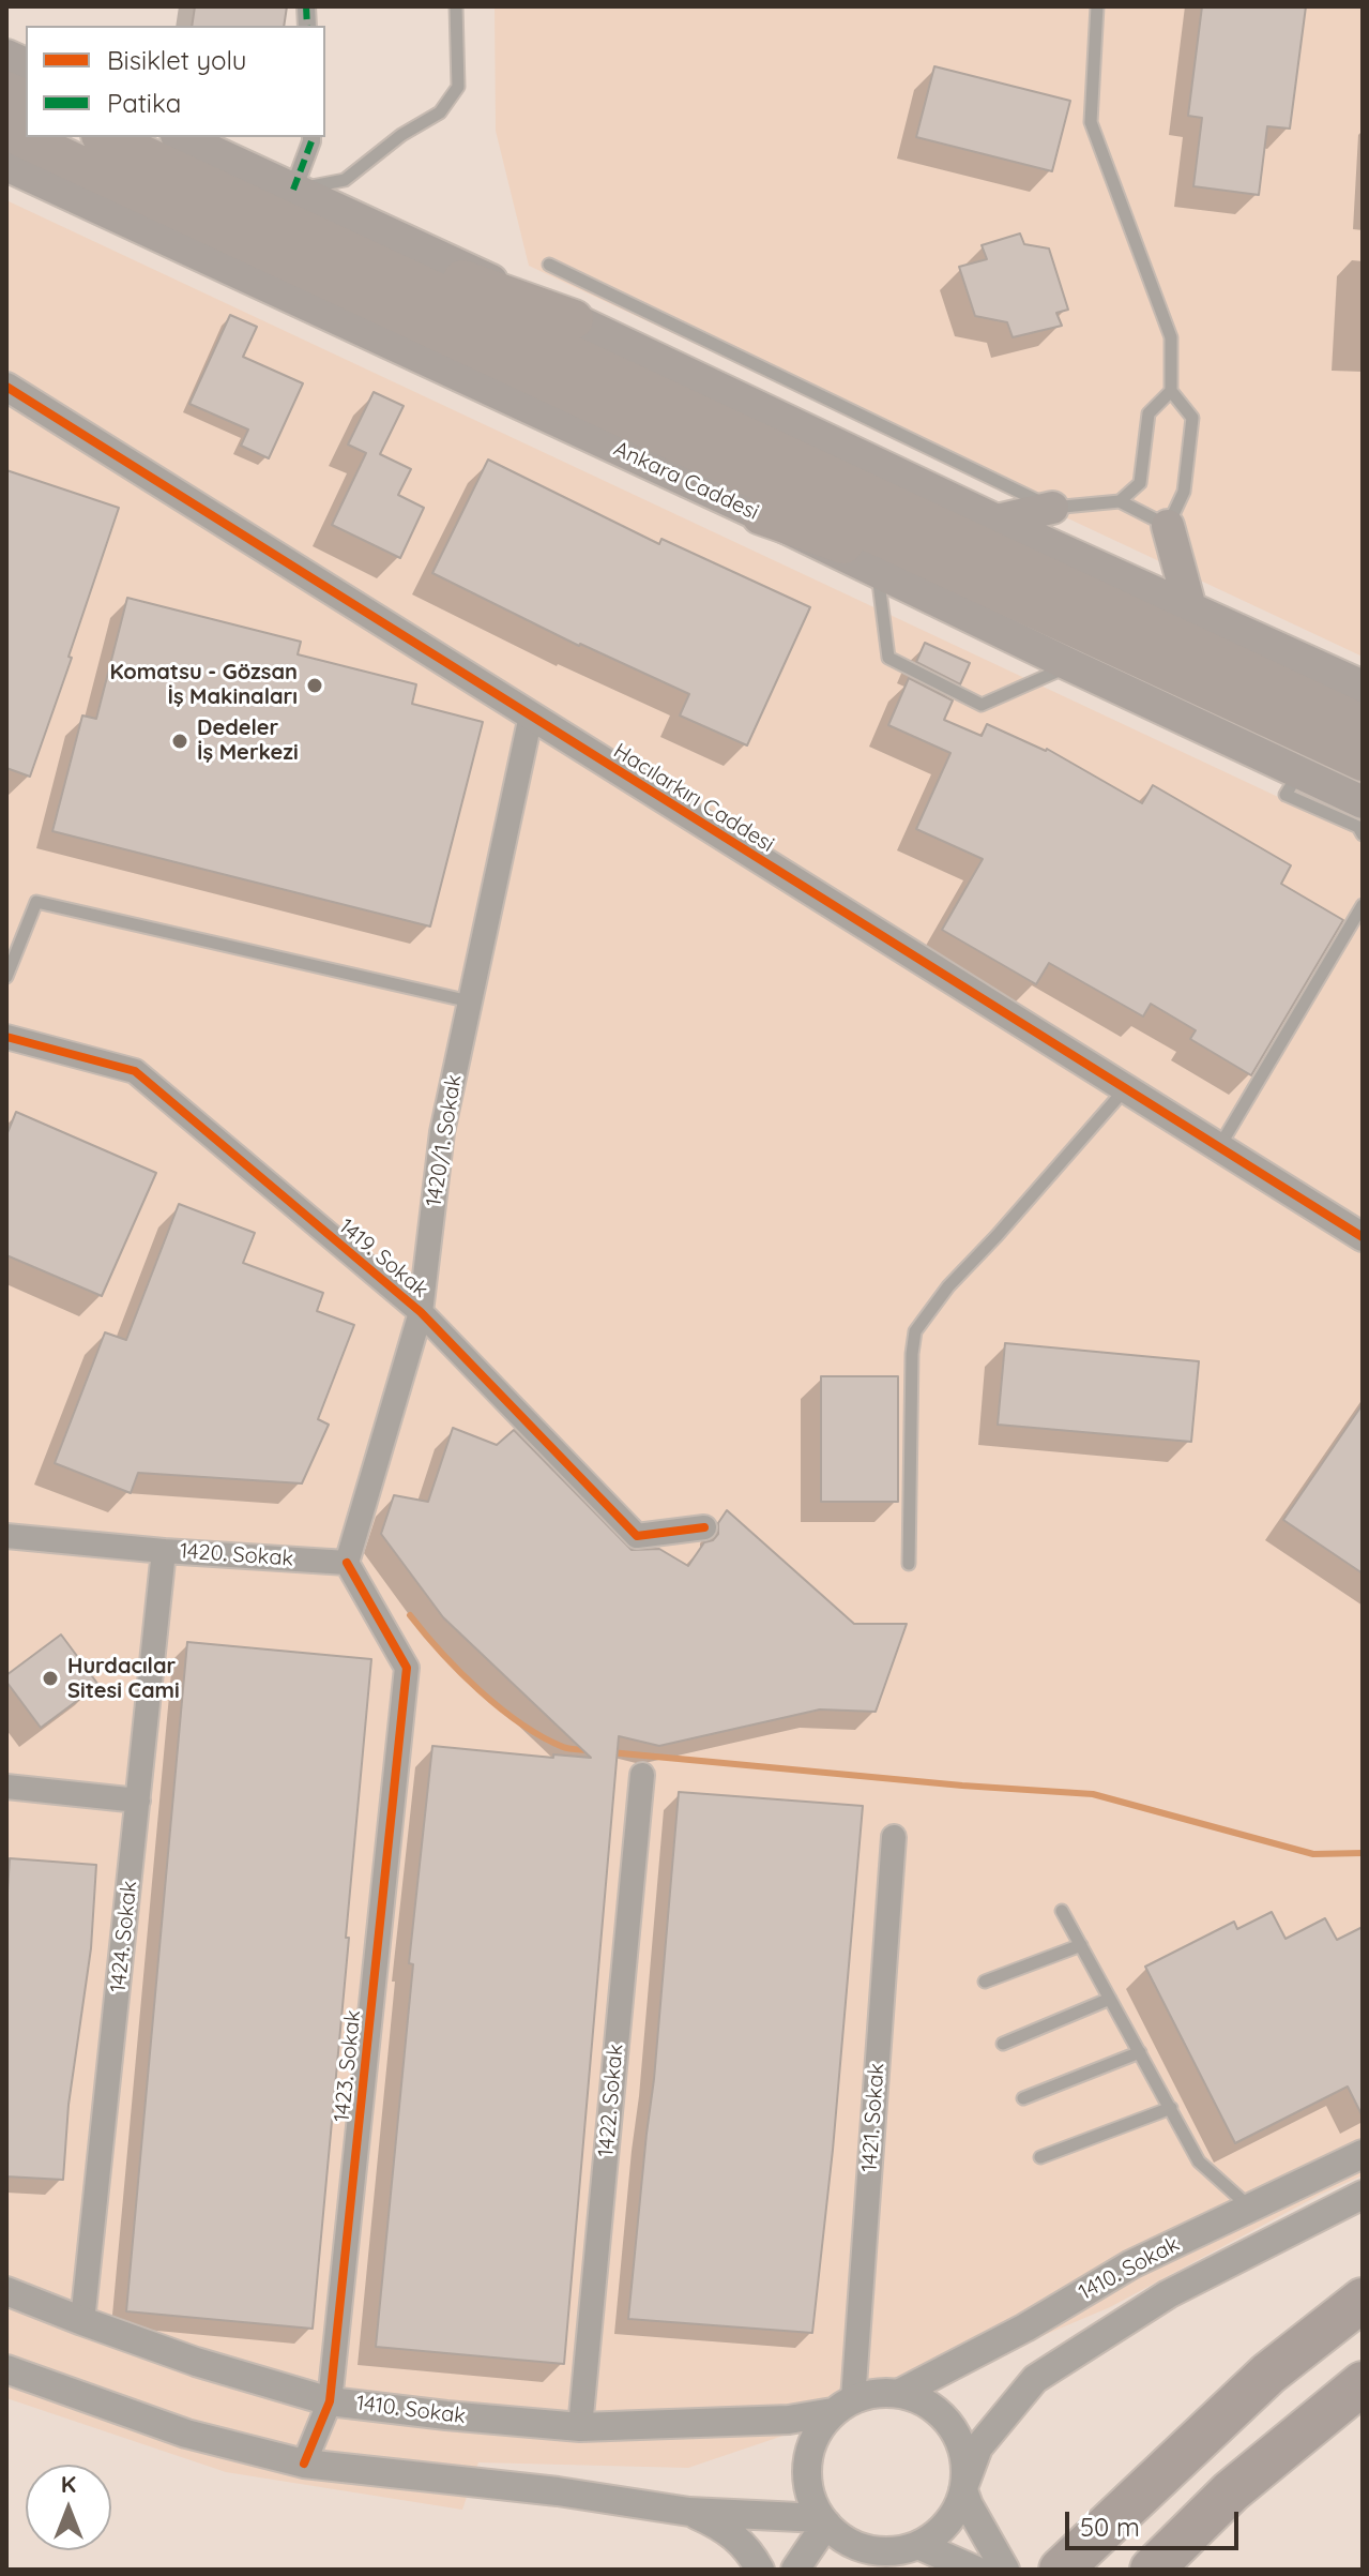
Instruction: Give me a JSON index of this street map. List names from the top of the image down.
{
  "streets": {
    "highway": ["Ankara Caddesi"],
    "street": [
      "Hacılarkırı Caddesi",
      "1420/1. Sokak",
      "1419. Sokak",
      "1420. Sokak",
      "1424. Sokak",
      "1423. Sokak",
      "1422. Sokak",
      "1421. Sokak",
      "1410. Sokak"
    ]
  },
  "crossings": [
    ["Hacılarkırı Caddesi", "1420/1. Sokak"],
    ["1420/1. Sokak", "1419. Sokak"],
    ["1420/1. Sokak", "1420. Sokak"],
    ["1420/1. Sokak", "1423. Sokak"],
    ["1420. Sokak", "1424. Sokak"],
    ["1420. Sokak", "1423. Sokak"],
    ["1424. Sokak", "1410. Sokak"],
    ["1423. Sokak", "1410. Sokak"],
    ["1422. Sokak", "1410. Sokak"],
    ["1421. Sokak", "1410. Sokak"]
  ],
  "places": ["Komatsu - Gözsan İş Makinaları", "Dedeler İş Merkezi", "Hurdacılar Sitesi Cami"],
  "legend": ["Bisiklet yolu", "Patika"],
  "scale_bar": "50 m",
  "north": "top"
}
